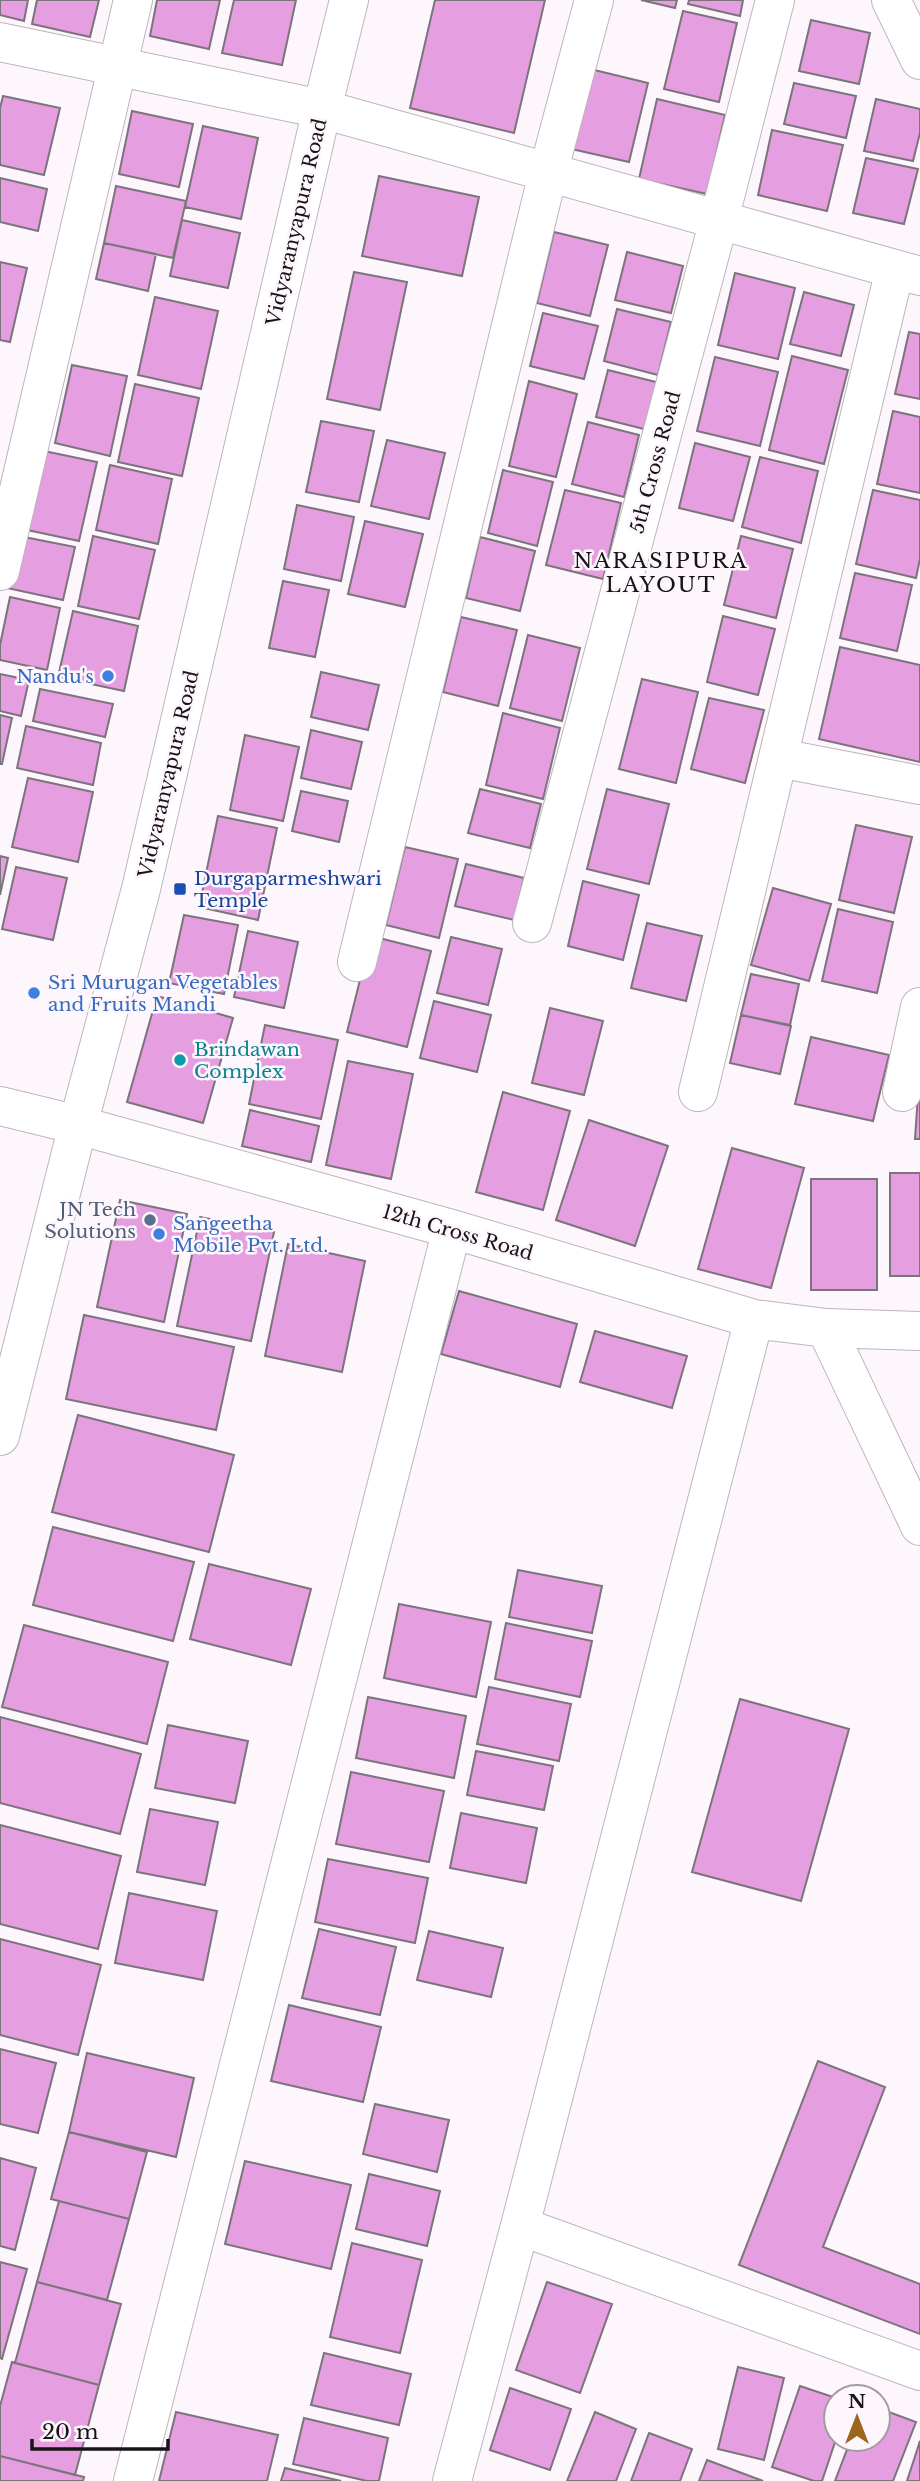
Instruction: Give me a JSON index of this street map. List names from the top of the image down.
{
  "streets": {
    "street": ["Vidyaranyapura Road", "5th Cross Road", "12th Cross Road"]
  },
  "crossings": [
    ["Vidyaranyapura Road", "12th Cross Road"]
  ],
  "districts": ["NARASIPURA LAYOUT"],
  "places": {
    "other": [
      "Nandu's",
      "Sri Murugan Vegetables and Fruits Mandi",
      "Brindawan Complex",
      "JN Tech Solutions",
      "Sangeetha Mobile Pvt. Ltd."
    ],
    "transit": ["Durgaparmeshwari Temple"]
  },
  "scale_bar": "20 m",
  "north": "top"
}
